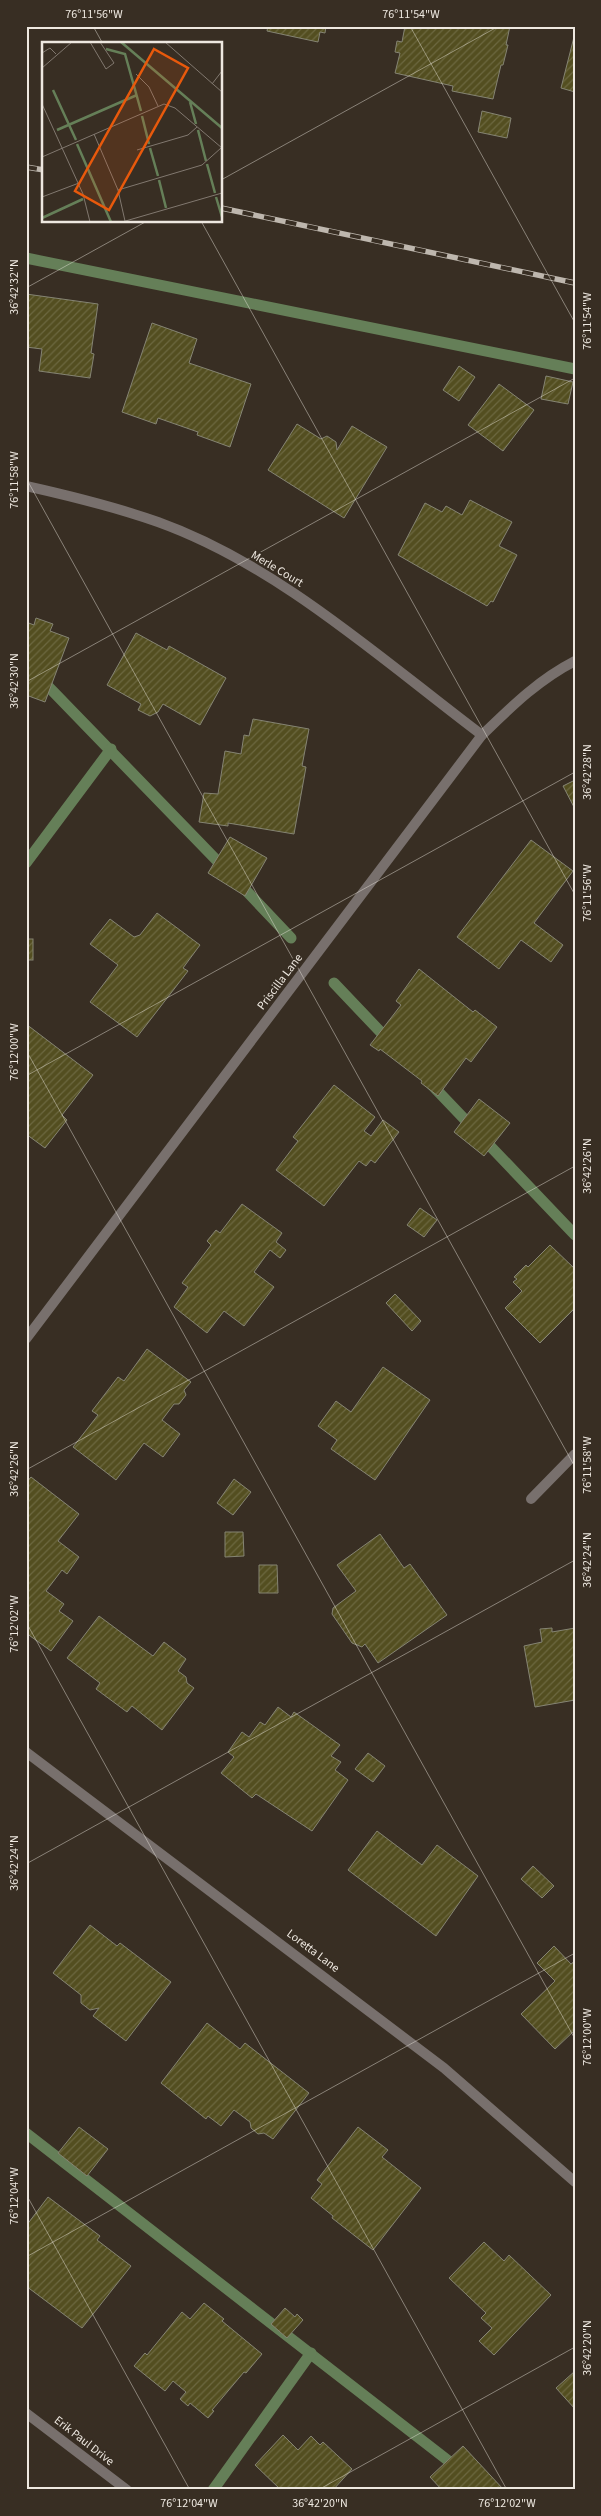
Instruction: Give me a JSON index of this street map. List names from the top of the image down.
{
  "streets": {
    "street": [
      "Merle Court",
      "Priscilla Lane",
      "Loretta Lane",
      "Erik Paul Drive"
    ]
  },
  "crossings": [
    ["Merle Court", "Priscilla Lane"]
  ],
  "coordinates": [
    "76°11'56\"W",
    "76°11'54\"W",
    "36°42'32\"N",
    "76°11'58\"W",
    "36°42'30\"N",
    "36°42'28\"N",
    "76°12'00\"W",
    "36°42'26\"N",
    "36°42'24\"N",
    "76°12'02\"W",
    "76°12'04\"W",
    "36°42'20\"N"
  ]
}
